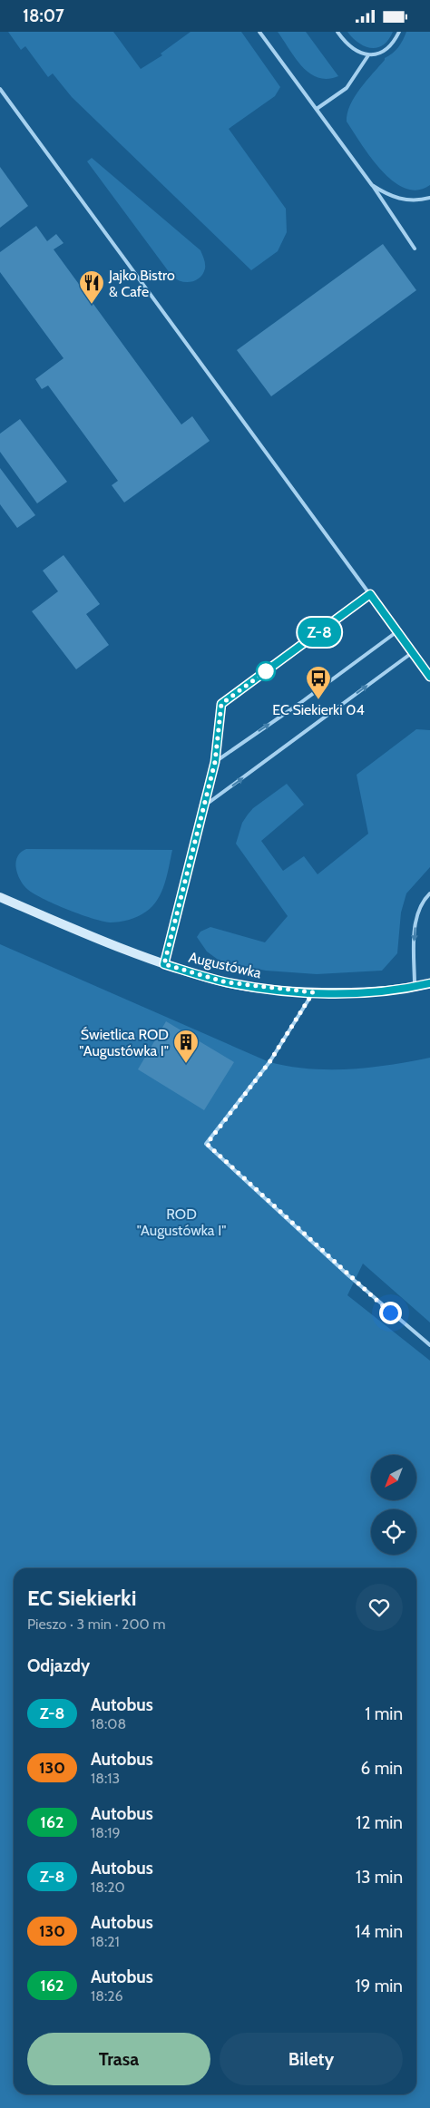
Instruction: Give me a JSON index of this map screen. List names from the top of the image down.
{
  "streets": {
    "street": ["Augustówka"]
  },
  "parks": ["ROD \"Augustówka I\""],
  "places": {
    "restaurant": ["Jajko Bistro & Cafe"],
    "bus stop": ["EC Siekierki 04"],
    "building": ["Świetlica ROD \"Augustówka I\""]
  },
  "lines": ["bus line Z-8"],
  "north": "bottom left",
  "page": {
    "status": "18:07",
    "on_map": "Z-8",
    "heading": [
      ["EC Siekierki", "Pieszo · 3 min · 200 m"],
      "Odjazdy"
    ],
    "list": [
      {
        "mark": "Z-8",
        "name": "Autobus",
        "note": "18:08",
        "value": "1 min"
      },
      {
        "mark": "130",
        "name": "Autobus",
        "note": "18:13",
        "value": "6 min"
      },
      {
        "mark": "162",
        "name": "Autobus",
        "note": "18:19",
        "value": "12 min"
      },
      {
        "mark": "Z-8",
        "name": "Autobus",
        "note": "18:20",
        "value": "13 min"
      },
      {
        "mark": "130",
        "name": "Autobus",
        "note": "18:21",
        "value": "14 min"
      },
      {
        "mark": "162",
        "name": "Autobus",
        "note": "18:26",
        "value": "19 min"
      }
    ],
    "buttons": ["Trasa", "Bilety"]
  }
}
